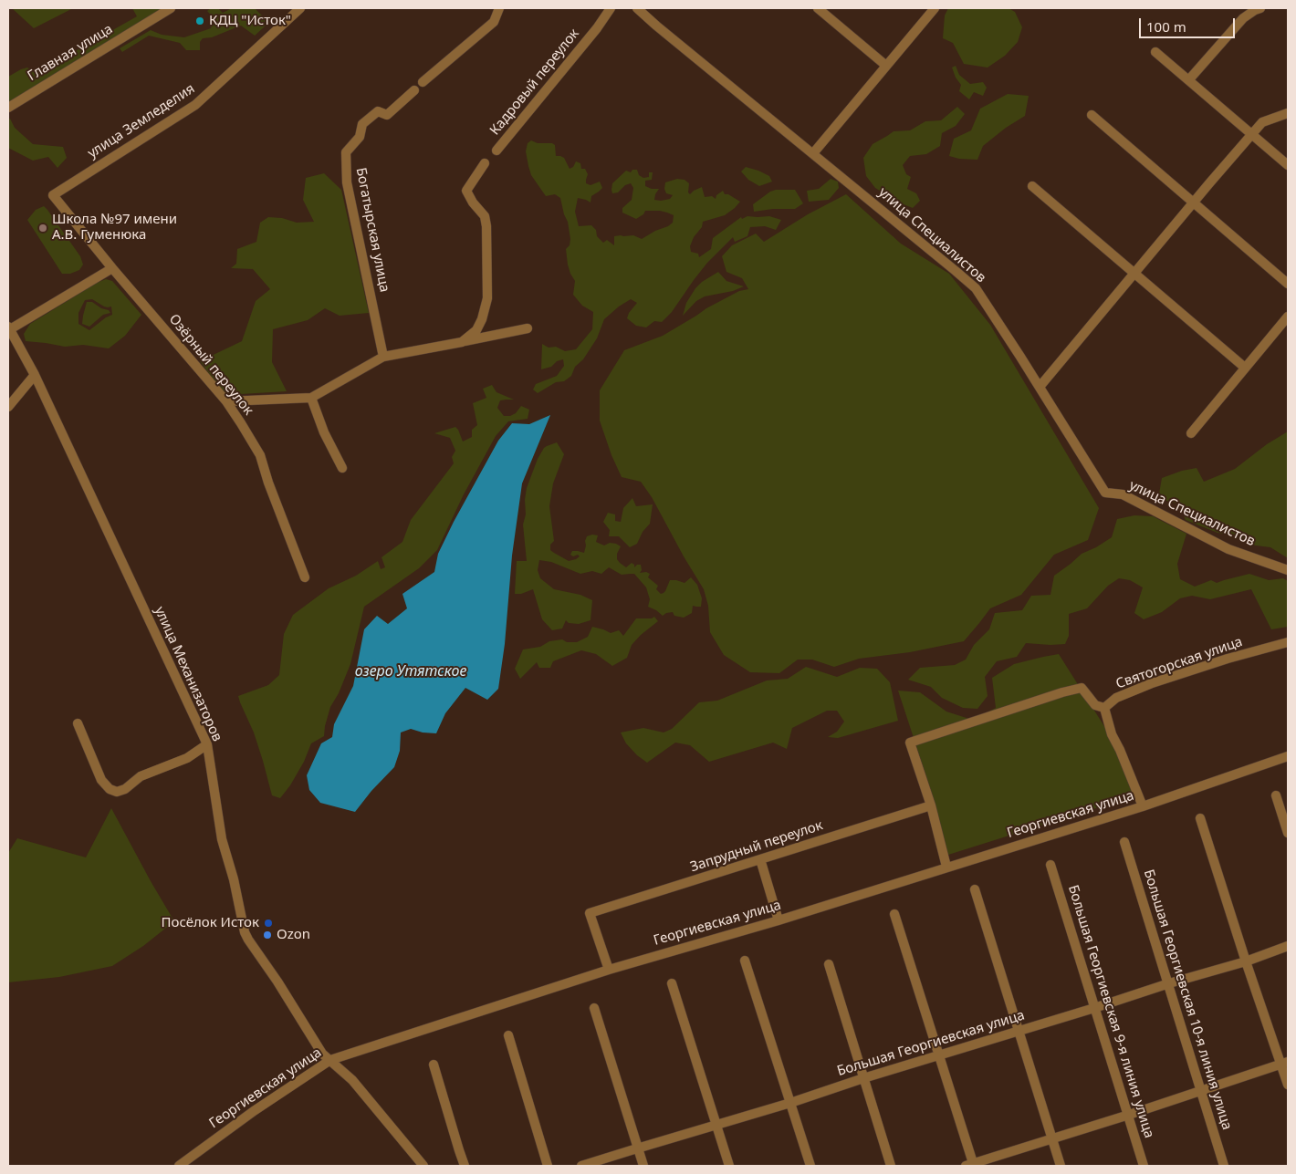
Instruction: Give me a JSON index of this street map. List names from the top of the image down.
{
  "streets": {
    "street": [
      "Главная улица",
      "Кадровый переулок",
      "улица Земледелия",
      "Богатырская улица",
      "улица Специалистов",
      "Озёрный переулок",
      "Святогорская улица",
      "улица Механизаторов",
      "Георгиевская улица",
      "Запрудный переулок",
      "Большая Георгиевская 10-я линия улица",
      "Большая Георгиевская 9-я линия улица",
      "Большая Георгиевская улица"
    ]
  },
  "crossings": [
    ["улица Земледелия", "Озёрный переулок"],
    ["улица Механизаторов", "Георгиевская улица"],
    ["Георгиевская улица", "Запрудный переулок"],
    ["Большая Георгиевская 10-я линия улица", "Большая Георгиевская улица"],
    ["Большая Георгиевская 9-я линия улица", "Большая Георгиевская улица"]
  ],
  "water": ["озеро Утятское"],
  "places": [
    "КДЦ \"Исток\"",
    "Школа №97 имени А.В. Гуменюка",
    "Посёлок Исток",
    "Ozon"
  ],
  "scale_bar": "100 m"
}
